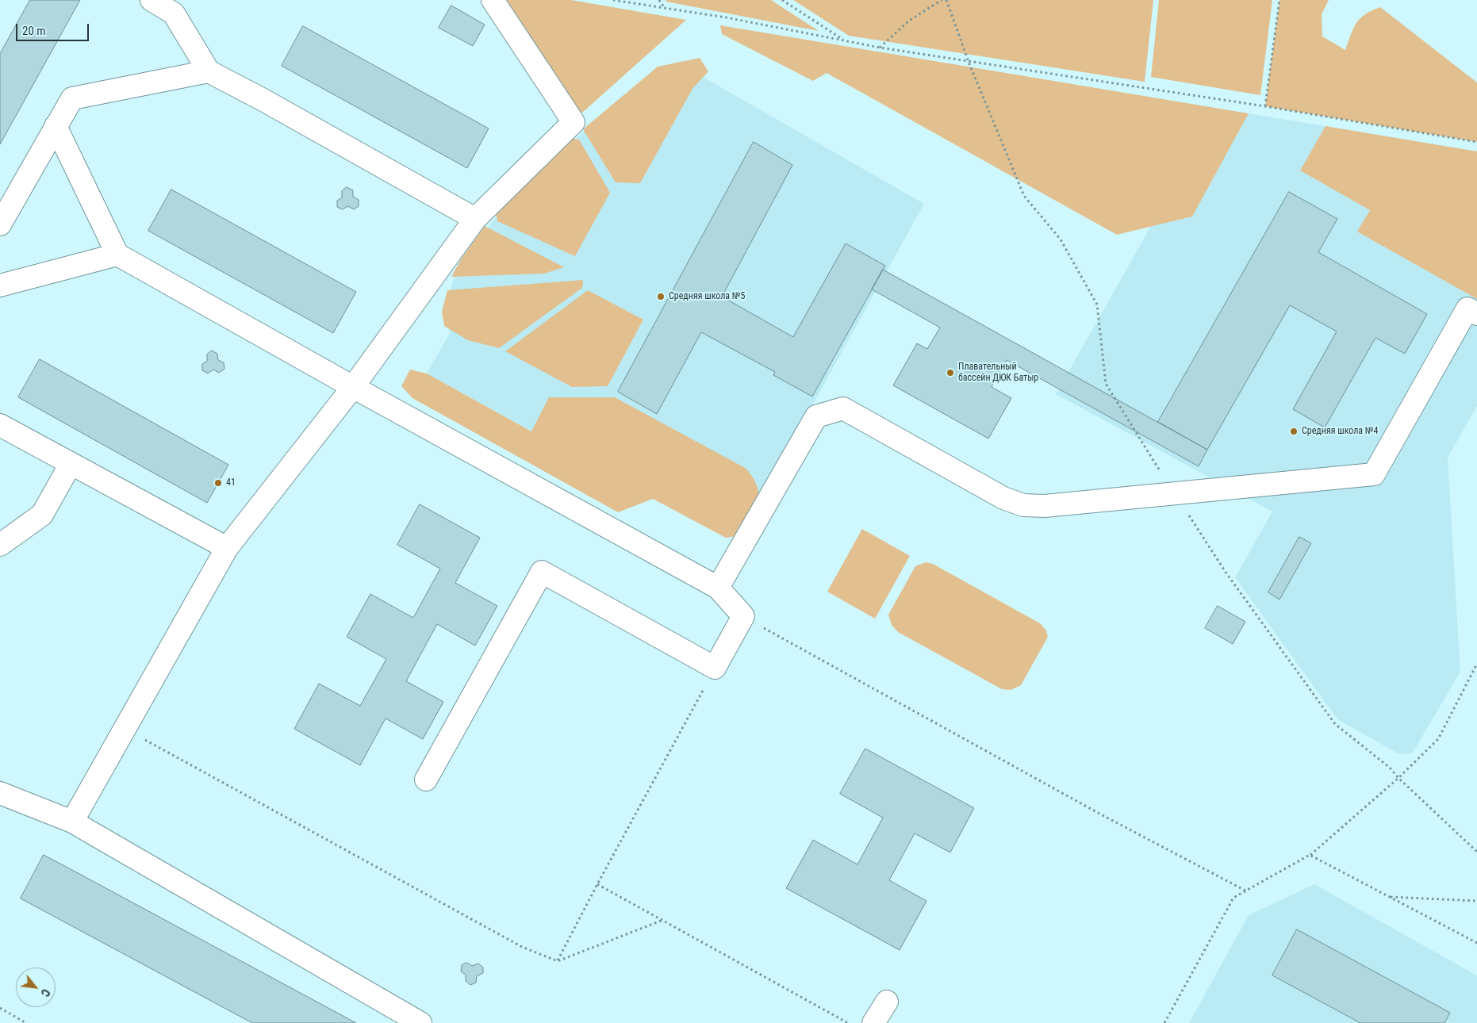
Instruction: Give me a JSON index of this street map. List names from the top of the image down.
{
  "places": [
    "Средняя школа №5",
    "Плавательный бассейн ДЮК Батыр",
    "Средняя школа №4",
    "41"
  ],
  "scale_bar": "20 m",
  "north": "bottom right"
}
